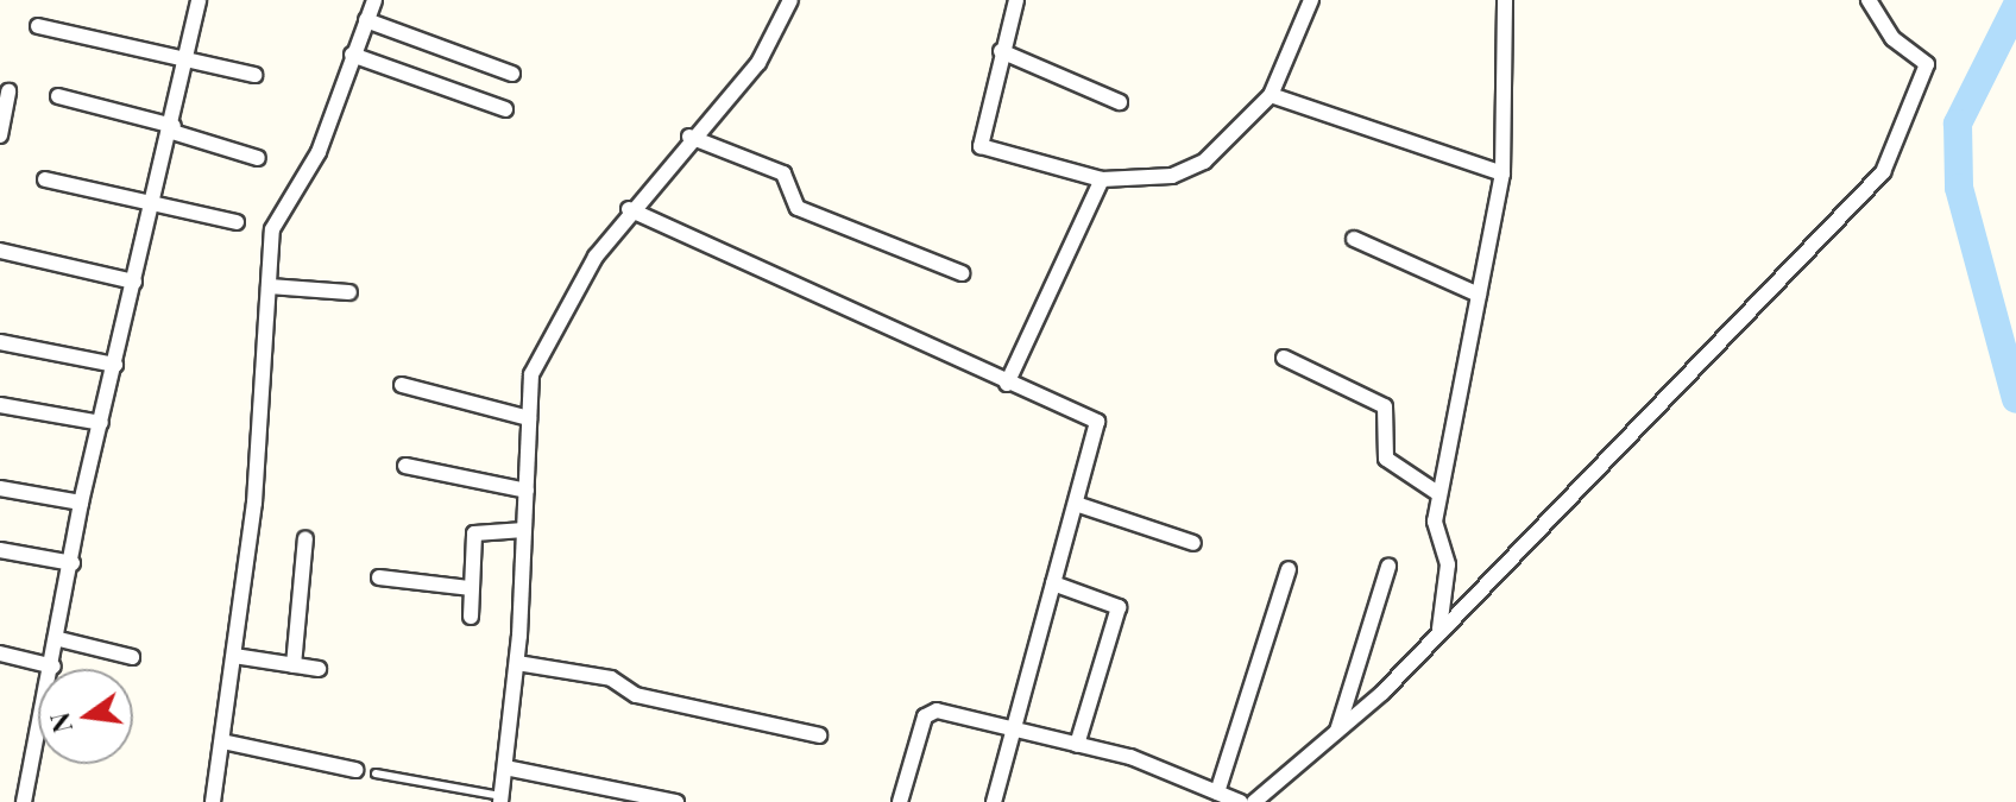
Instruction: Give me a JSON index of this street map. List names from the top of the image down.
{
  "north": "left"
}
